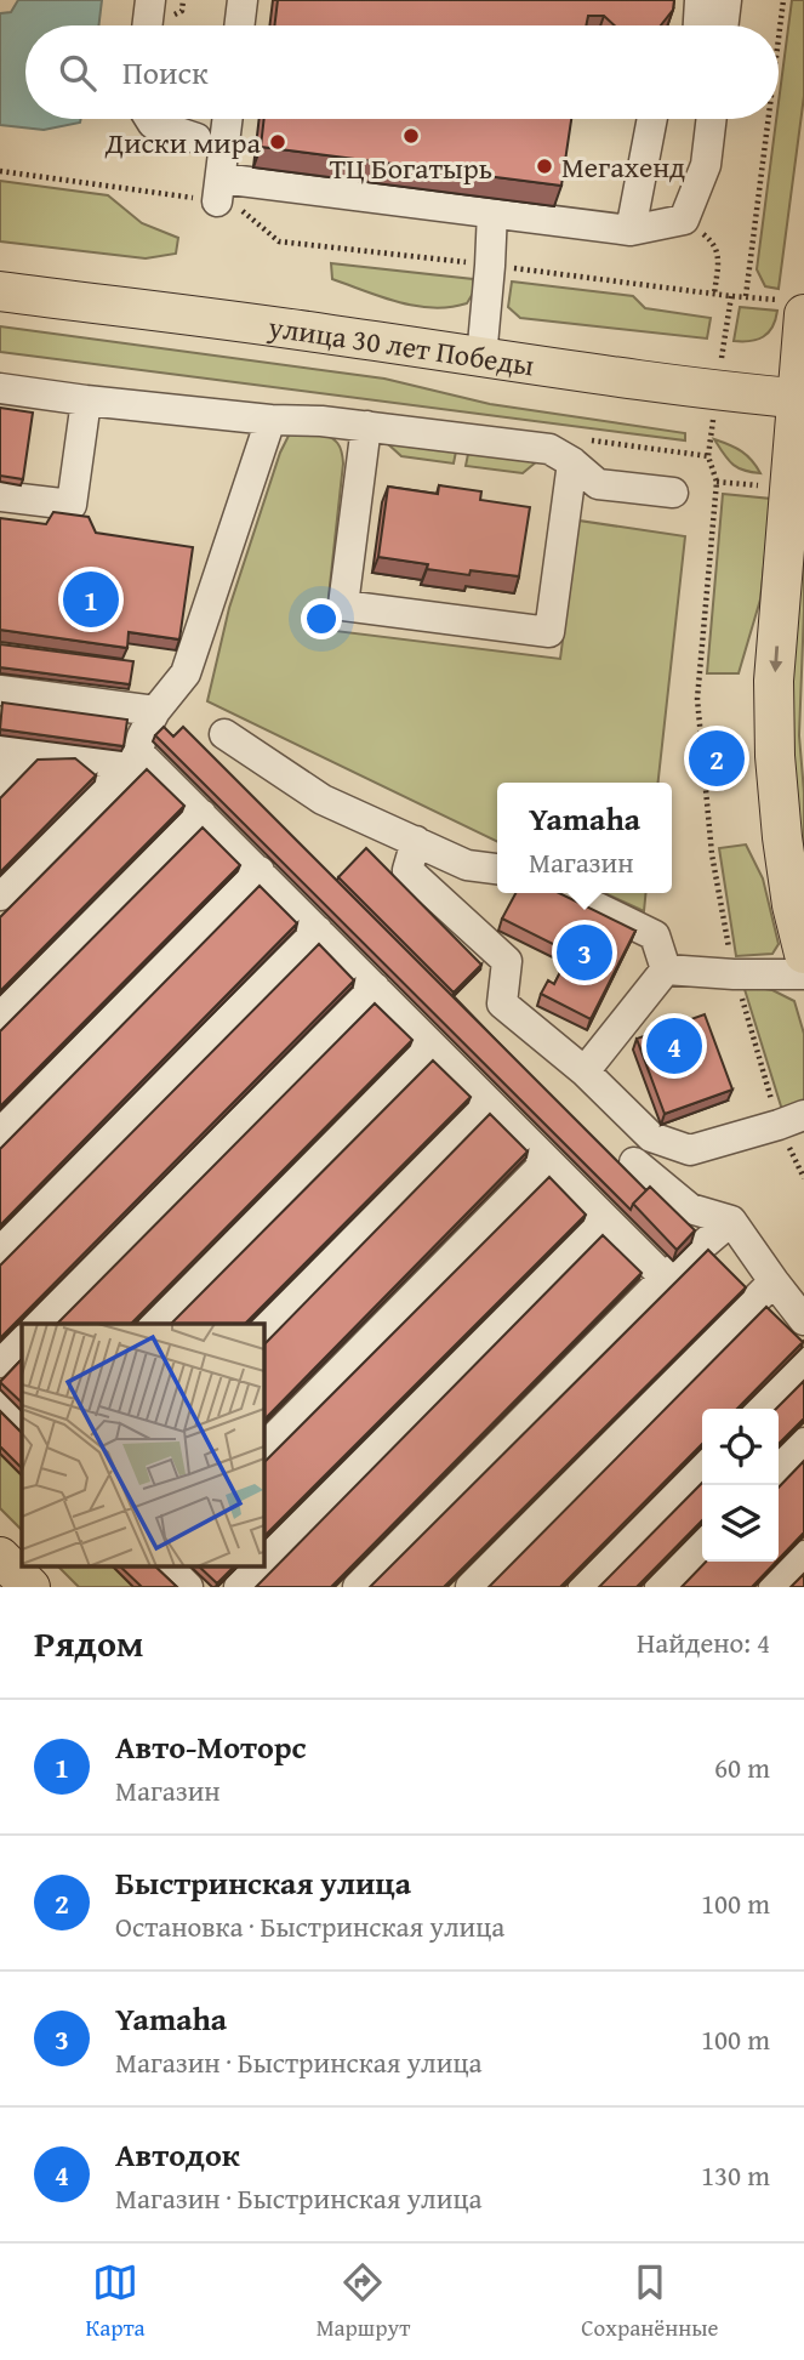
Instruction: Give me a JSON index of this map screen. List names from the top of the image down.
{
  "streets": {
    "main road": ["улица 30 лет Победы"]
  },
  "places": ["ТЦ Богатырь", "Диски мира", "Мегахенд"],
  "page": {
    "search": "Поиск",
    "pins": [
      "1",
      "2",
      "3",
      "4"
    ],
    "popup": ["Yamaha", "Магазин"],
    "heading": ["Рядом", "Найдено: 4"],
    "list": [
      {
        "mark": "1",
        "name": "Авто-Моторс",
        "note": "Магазин",
        "value": "60 m"
      },
      {
        "mark": "2",
        "name": "Быстринская улица",
        "note": "Остановка · Быстринская улица",
        "value": "100 m"
      },
      {
        "mark": "3",
        "name": "Yamaha",
        "note": "Магазин · Быстринская улица",
        "value": "100 m"
      },
      {
        "mark": "4",
        "name": "Автодок",
        "note": "Магазин · Быстринская улица",
        "value": "130 m"
      }
    ],
    "nav": ["Карта", "Маршрут", "Сохранённые"]
  }
}
